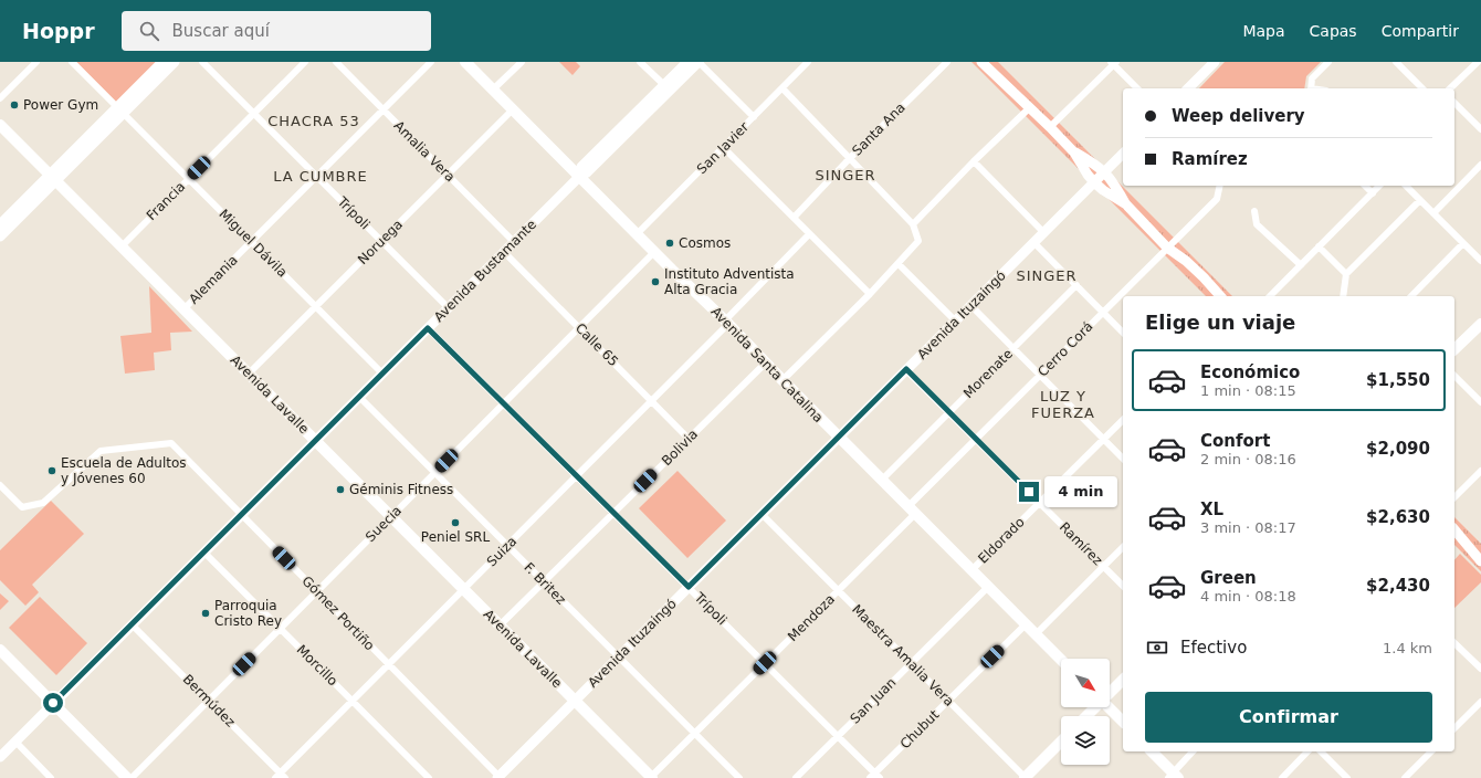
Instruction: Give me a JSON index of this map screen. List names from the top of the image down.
{
  "streets": {
    "main road": [
      "Avenida Bustamante",
      "Avenida Ituzaingó",
      "Avenida Santa Catalina",
      "Avenida Lavalle"
    ],
    "street": [
      "Santa Ana",
      "San Javier",
      "Amalia Vera",
      "Francia",
      "Trípoli",
      "Noruega",
      "Miguel Dávila",
      "Alemania",
      "Calle 65",
      "Cerro Corá",
      "Morenate",
      "Bolivia",
      "Suecia",
      "Eldorado",
      "Ramírez",
      "Suiza",
      "F. Britez",
      "Gómez Portiño",
      "Mendoza",
      "Maestra Amalia Vera",
      "Morcillo",
      "Bermúdez",
      "San Juan",
      "Chubut"
    ]
  },
  "crossings": [
    ["San Javier", "Avenida Santa Catalina"],
    ["Amalia Vera", "Noruega"],
    ["Amalia Vera", "Avenida Bustamante"],
    ["Amalia Vera", "Alemania"],
    ["Francia", "Trípoli"],
    ["Francia", "Miguel Dávila"],
    ["Francia", "Avenida Lavalle"],
    ["Trípoli", "Noruega"],
    ["Trípoli", "Avenida Bustamante"],
    ["Trípoli", "Alemania"],
    ["Trípoli", "Avenida Ituzaingó"],
    ["Trípoli", "Bolivia"],
    ["Trípoli", "Suecia"],
    ["Trípoli", "Suiza"],
    ["Trípoli", "Mendoza"],
    ["Trípoli", "San Juan"],
    ["Trípoli", "Chubut"],
    ["Noruega", "Miguel Dávila"],
    ["Noruega", "Avenida Santa Catalina"],
    ["Noruega", "Avenida Lavalle"],
    ["Miguel Dávila", "Avenida Bustamante"],
    ["Miguel Dávila", "Alemania"],
    ["Avenida Bustamante", "Calle 65"],
    ["Avenida Bustamante", "Avenida Santa Catalina"],
    ["Avenida Bustamante", "Avenida Lavalle"],
    ["Avenida Bustamante", "F. Britez"],
    ["Avenida Bustamante", "Gómez Portiño"],
    ["Avenida Bustamante", "Morcillo"],
    ["Avenida Bustamante", "Bermúdez"],
    ["Alemania", "Avenida Lavalle"],
    ["Avenida Ituzaingó", "Avenida Santa Catalina"],
    ["Avenida Ituzaingó", "Avenida Lavalle"],
    ["Avenida Ituzaingó", "Ramírez"],
    ["Avenida Ituzaingó", "F. Britez"],
    ["Avenida Ituzaingó", "Gómez Portiño"],
    ["Avenida Ituzaingó", "Maestra Amalia Vera"],
    ["Calle 65", "Bolivia"],
    ["Calle 65", "Suecia"],
    ["Calle 65", "Suiza"],
    ["Cerro Corá", "Avenida Santa Catalina"],
    ["Cerro Corá", "Ramírez"],
    ["Cerro Corá", "Mendoza"],
    ["Avenida Santa Catalina", "Morenate"],
    ["Avenida Santa Catalina", "Bolivia"],
    ["Avenida Santa Catalina", "Suecia"],
    ["Avenida Santa Catalina", "Eldorado"],
    ["Avenida Santa Catalina", "Suiza"],
    ["Avenida Santa Catalina", "Mendoza"],
    ["Avenida Santa Catalina", "San Juan"],
    ["Avenida Santa Catalina", "Chubut"],
    ["Morenate", "Ramírez"],
    ["Avenida Lavalle", "Bolivia"],
    ["Avenida Lavalle", "Suecia"],
    ["Avenida Lavalle", "Suiza"],
    ["Avenida Lavalle", "Mendoza"],
    ["Bolivia", "F. Britez"],
    ["Suecia", "F. Britez"],
    ["Suecia", "Gómez Portiño"],
    ["Suecia", "Morcillo"],
    ["Suecia", "Bermúdez"],
    ["Eldorado", "Ramírez"],
    ["Suiza", "F. Britez"],
    ["Suiza", "Gómez Portiño"],
    ["Suiza", "Morcillo"],
    ["Suiza", "Bermúdez"],
    ["F. Britez", "Mendoza"],
    ["Mendoza", "Maestra Amalia Vera"],
    ["Maestra Amalia Vera", "San Juan"],
    ["Maestra Amalia Vera", "Chubut"]
  ],
  "districts": [
    "CHACRA 53",
    "SINGER",
    "LA CUMBRE",
    "SINGER",
    "LUZ Y FUERZA"
  ],
  "places": [
    "Power Gym",
    "Cosmos",
    "Instituto Adventista Alta Gracia",
    "Escuela de Adultos y Jóvenes 60",
    "Géminis Fitness",
    "Peniel SRL",
    "Parroquia Cristo Rey"
  ],
  "north": "bottom right",
  "page": {
    "header": "Hoppr",
    "search": "Buscar aquí",
    "nav": ["Mapa", "Capas", "Compartir"],
    "banner": ["Weep delivery", "Ramírez"],
    "heading": "Elige un viaje",
    "list": [
      {
        "name": "Económico",
        "note": "1 min · 08:15",
        "value": "$1,550"
      },
      {
        "name": "Confort",
        "note": "2 min · 08:16",
        "value": "$2,090"
      },
      {
        "name": "XL",
        "note": "3 min · 08:17",
        "value": "$2,630"
      },
      {
        "name": "Green",
        "note": "4 min · 08:18",
        "value": "$2,430"
      }
    ],
    "bubble": "4 min",
    "pay": ["Efectivo", "1.4 km"],
    "buttons": "Confirmar"
  }
}
